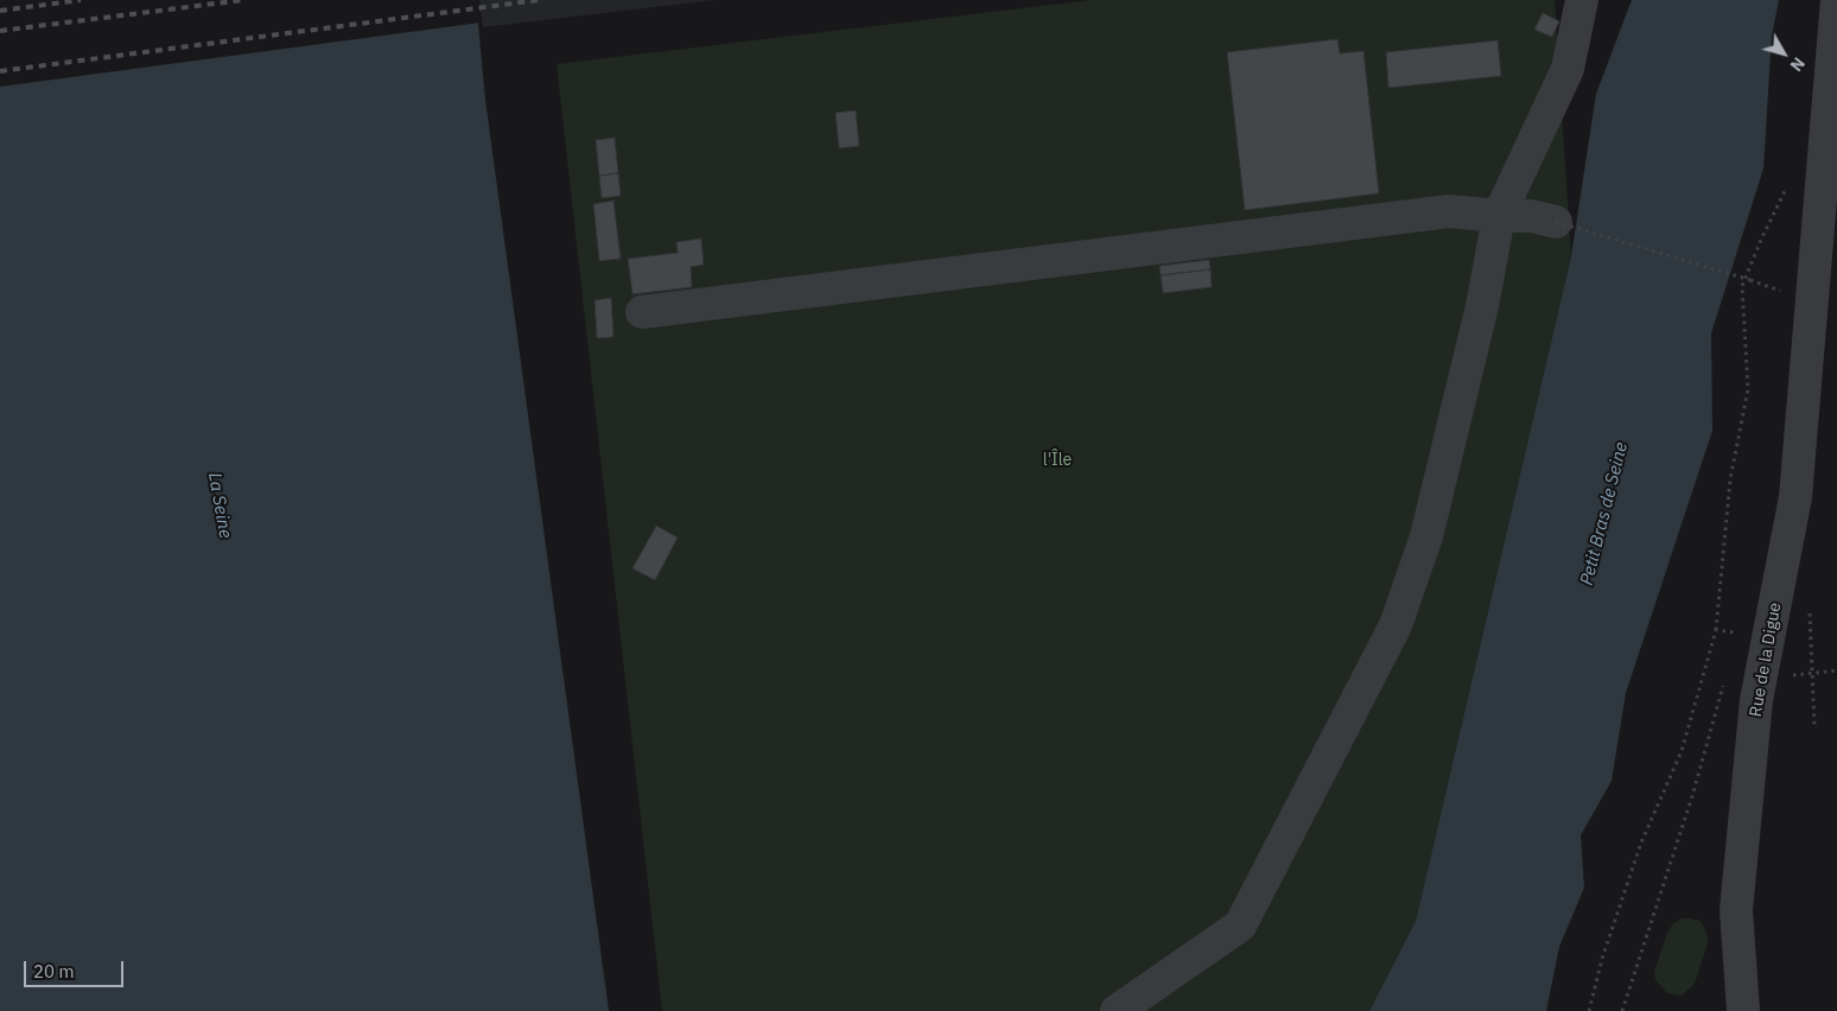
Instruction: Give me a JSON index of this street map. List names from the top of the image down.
{
  "streets": {
    "street": ["Rue de la Digue"]
  },
  "water": ["La Seine", "Petit Bras de Seine"],
  "parks": ["l'Île"],
  "scale_bar": "20 m",
  "north": "bottom right"
}
